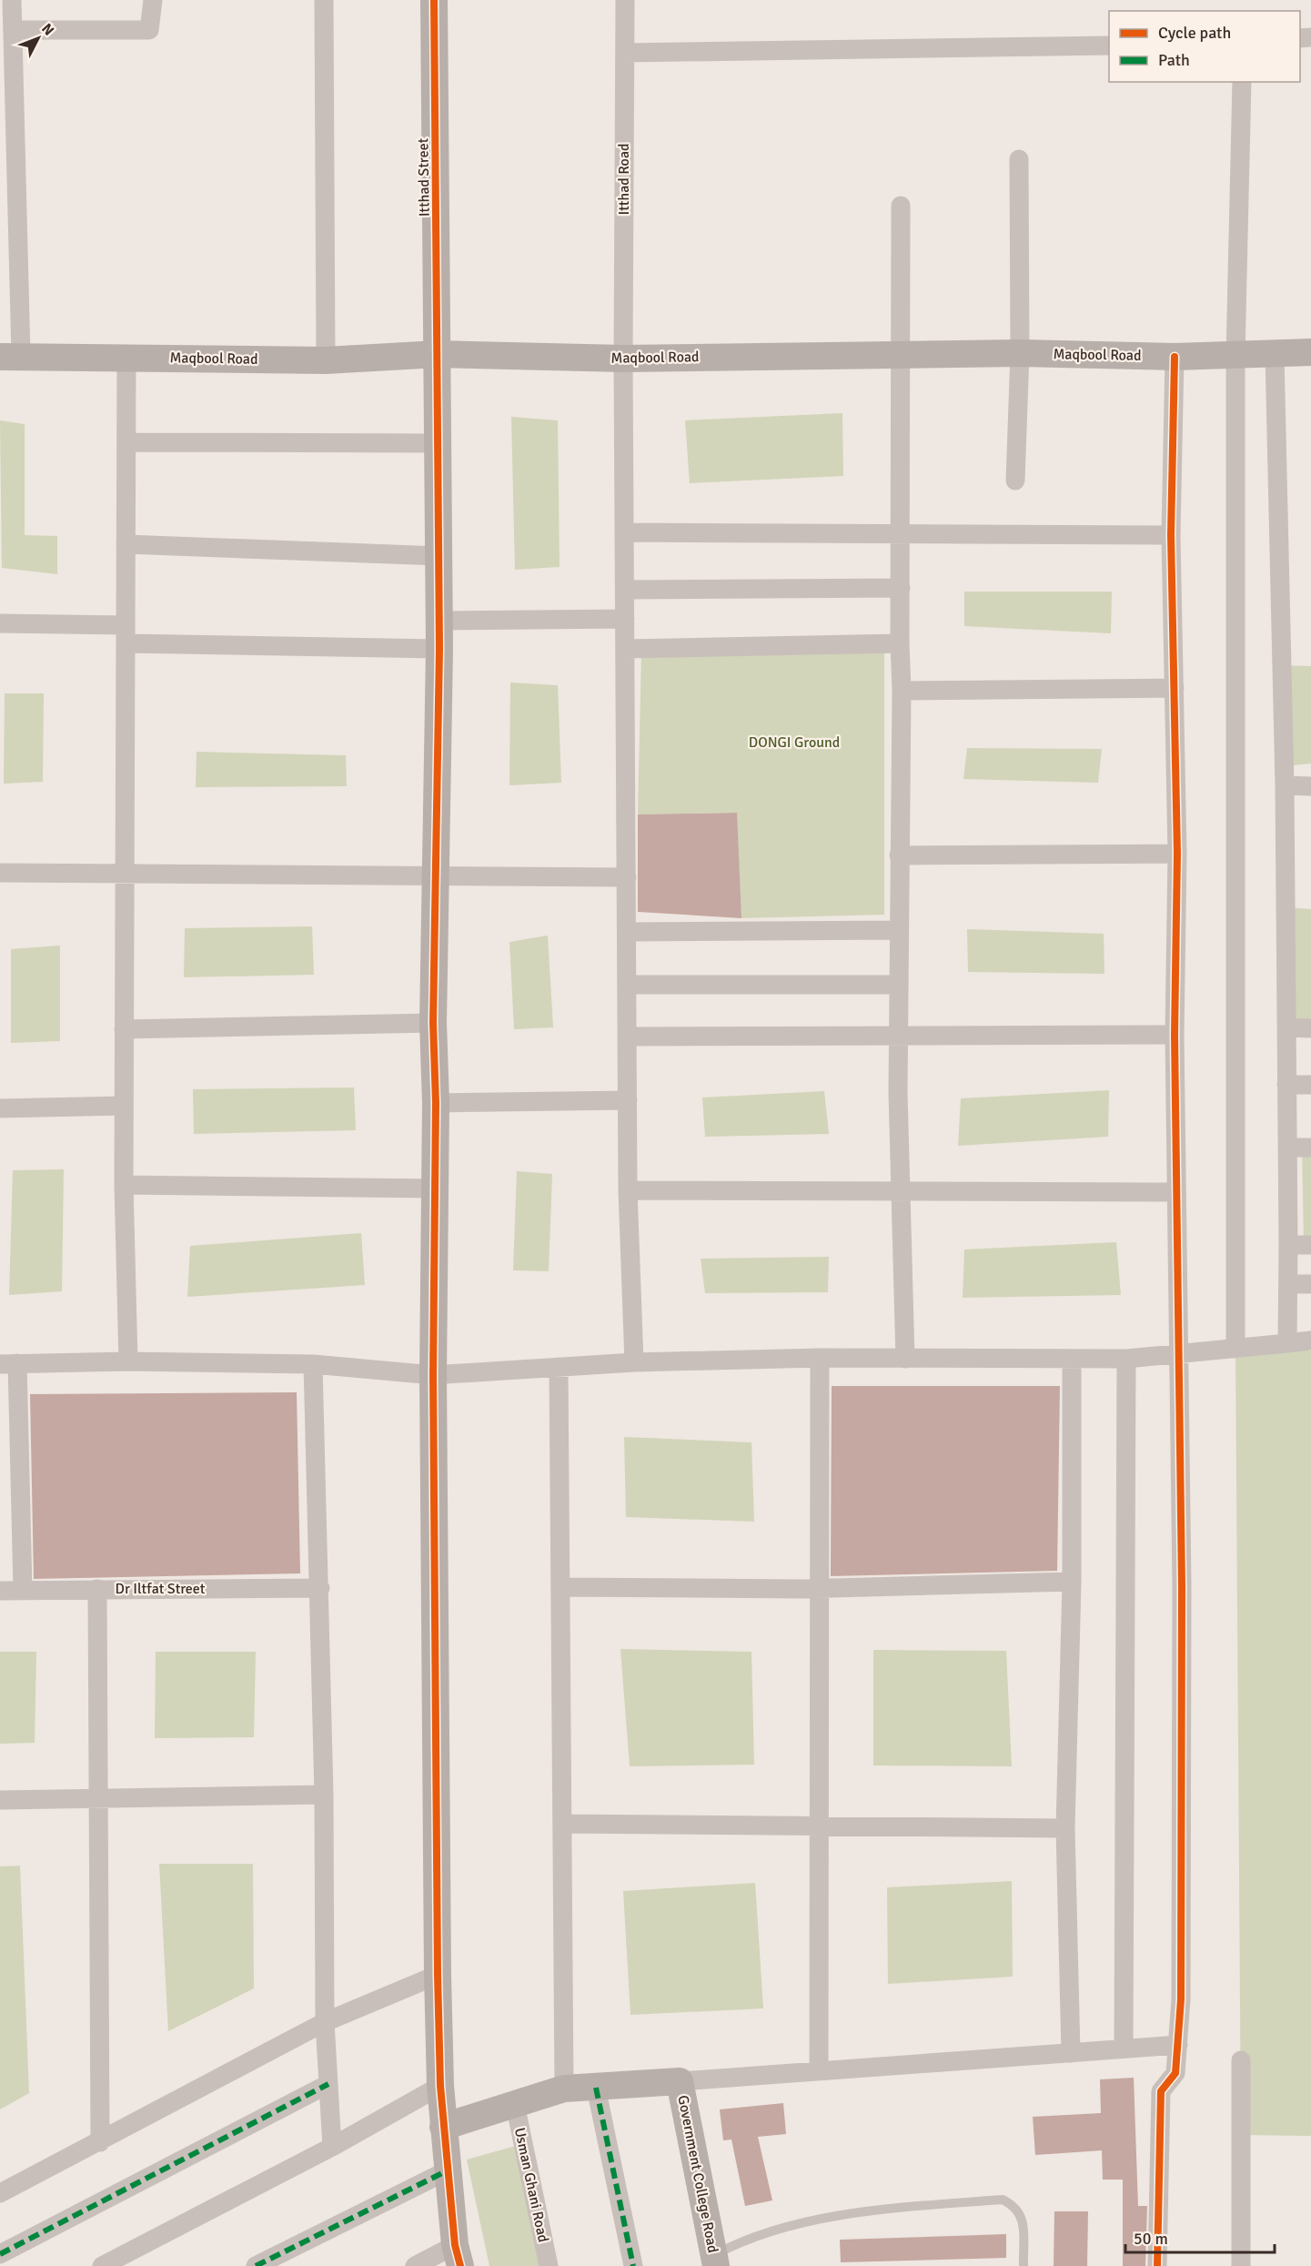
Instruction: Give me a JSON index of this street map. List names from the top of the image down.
{
  "streets": {
    "street": [
      "Itthad Street",
      "Itthad Road",
      "Maqbool Road",
      "Dr Iltfat Street",
      "Government College Road",
      "Usman Ghani Road"
    ]
  },
  "crossings": [
    ["Itthad Street", "Maqbool Road"],
    ["Itthad Road", "Maqbool Road"]
  ],
  "parks": ["DONGI Ground"],
  "legend": ["Cycle path", "Path"],
  "scale_bar": "50 m",
  "north": "top right"
}
